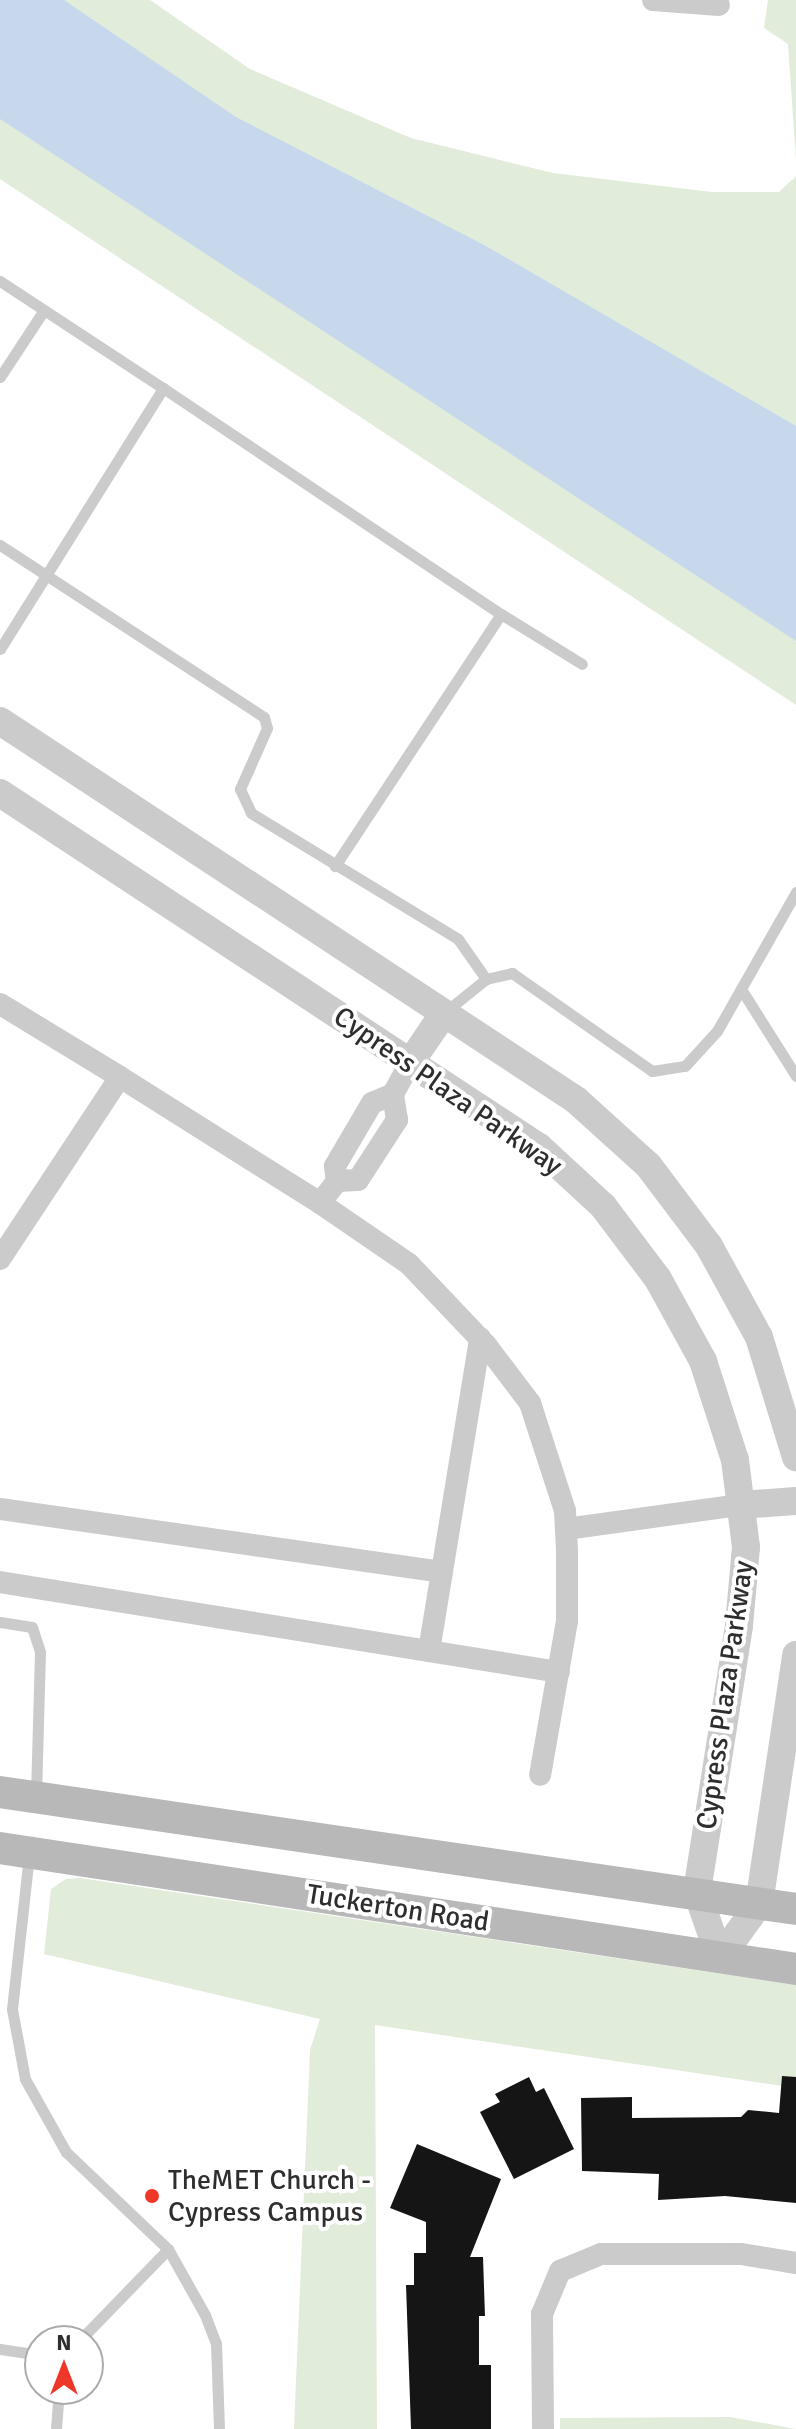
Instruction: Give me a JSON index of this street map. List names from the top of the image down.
{
  "streets": {
    "main road": ["Tuckerton Road"],
    "street": ["Cypress Plaza Parkway"]
  },
  "crossings": [
    ["Cypress Plaza Parkway", "Tuckerton Road"]
  ],
  "places": ["TheMET Church - Cypress Campus"],
  "north": "top"
}
